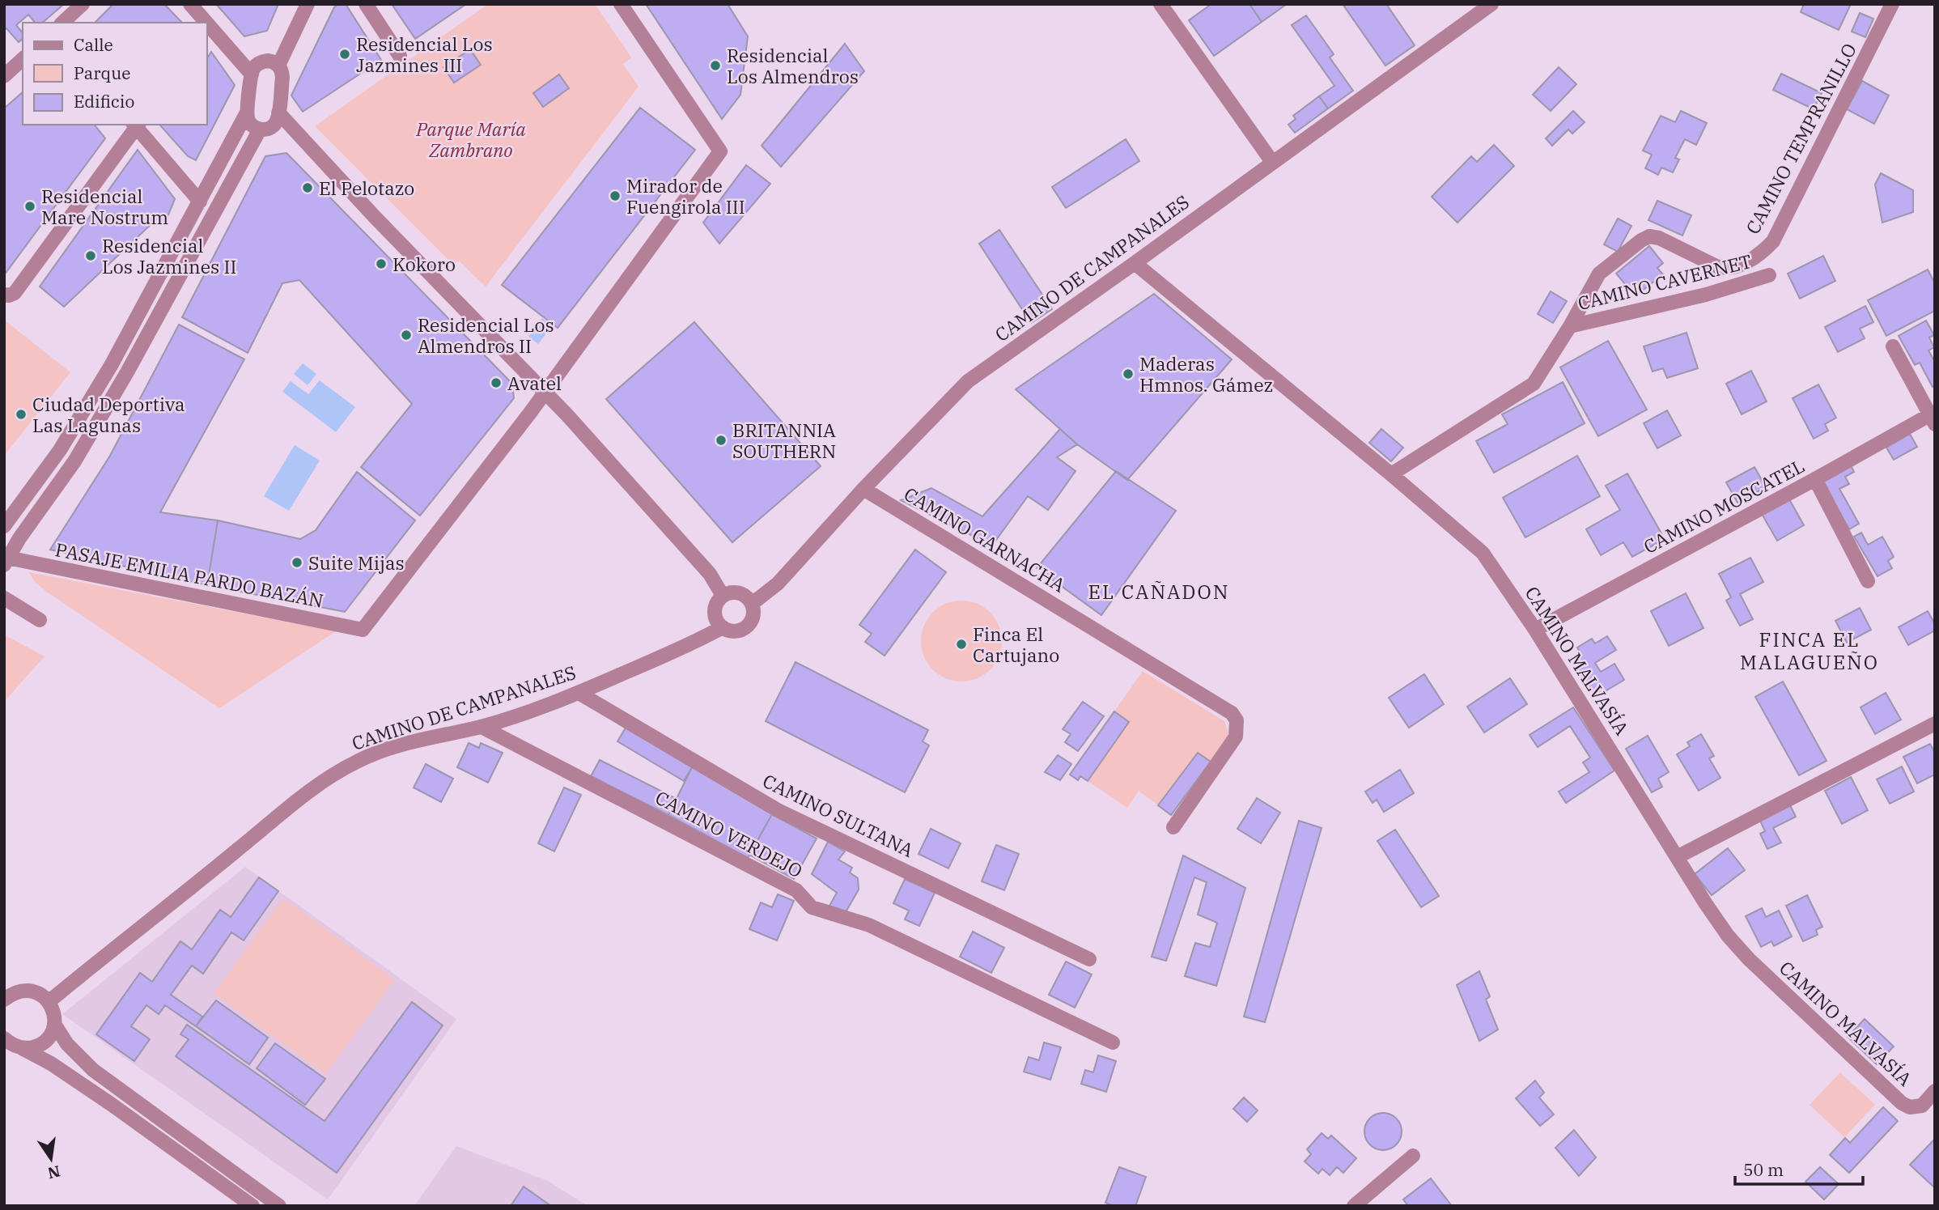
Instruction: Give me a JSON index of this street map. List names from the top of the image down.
{
  "streets": {
    "street": [
      "CAMINO TEMPRANILLO",
      "CAMINO DE CAMPANALES",
      "CAMINO CAVERNET",
      "CAMINO MOSCATEL",
      "CAMINO GARNACHA",
      "PASAJE EMILIA PARDO BAZÁN",
      "CAMINO MALVASÍA",
      "CAMINO SULTANA",
      "CAMINO VERDEJO"
    ]
  },
  "crossings": [
    ["CAMINO TEMPRANILLO", "CAMINO CAVERNET"],
    ["CAMINO TEMPRANILLO", "CAMINO MALVASÍA"],
    ["CAMINO DE CAMPANALES", "CAMINO GARNACHA"],
    ["CAMINO DE CAMPANALES", "CAMINO MALVASÍA"],
    ["CAMINO DE CAMPANALES", "CAMINO SULTANA"],
    ["CAMINO DE CAMPANALES", "CAMINO VERDEJO"],
    ["CAMINO MOSCATEL", "CAMINO MALVASÍA"]
  ],
  "districts": ["EL CAÑADON", "FINCA EL MALAGUEÑO"],
  "parks": ["Parque María Zambrano"],
  "places": [
    "Residencial Los Jazmines III",
    "Residencial Los Almendros",
    "El Pelotazo",
    "Mirador de Fuengirola III",
    "Residencial Mare Nostrum",
    "Residencial Los Jazmines II",
    "Kokoro",
    "Residencial Los Almendros II",
    "Maderas Hmnos. Gámez",
    "Avatel",
    "Ciudad Deportiva Las Lagunas",
    "BRITANNIA SOUTHERN",
    "Suite Mijas",
    "Finca El Cartujano"
  ],
  "legend": ["Calle", "Parque", "Edificio"],
  "scale_bar": "50 m",
  "north": "bottom"
}
